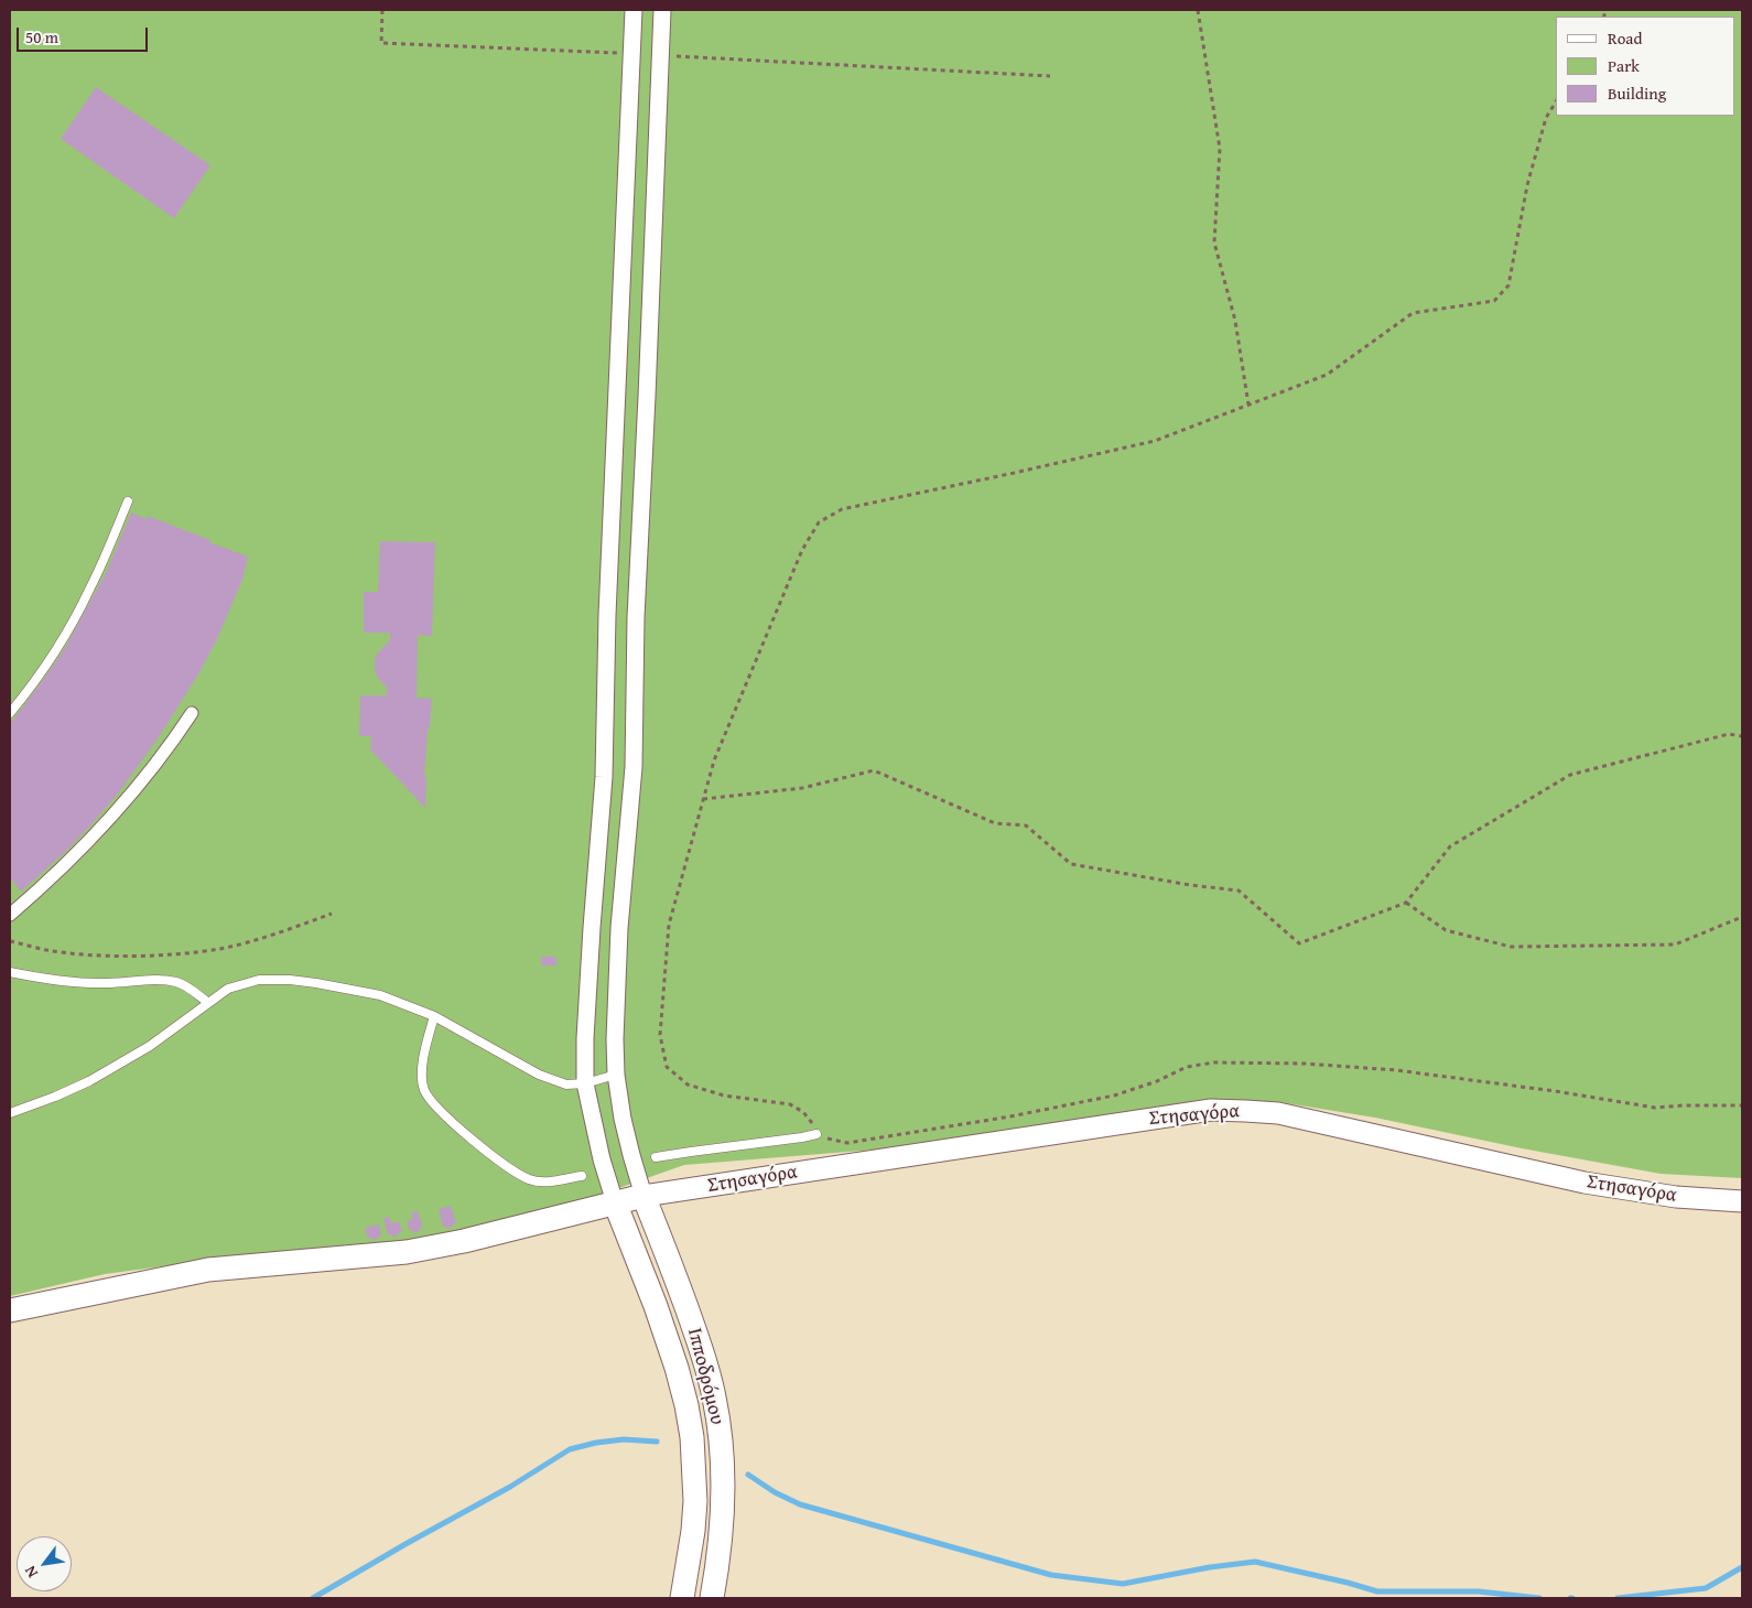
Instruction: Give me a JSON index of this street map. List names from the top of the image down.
{
  "streets": {
    "main road": ["Ιπποδρόμου"],
    "street": ["Στησαγόρα"]
  },
  "crossings": [
    ["Στησαγόρα", "Ιπποδρόμου"]
  ],
  "legend": ["Road", "Park", "Building"],
  "scale_bar": "50 m",
  "north": "bottom left"
}
